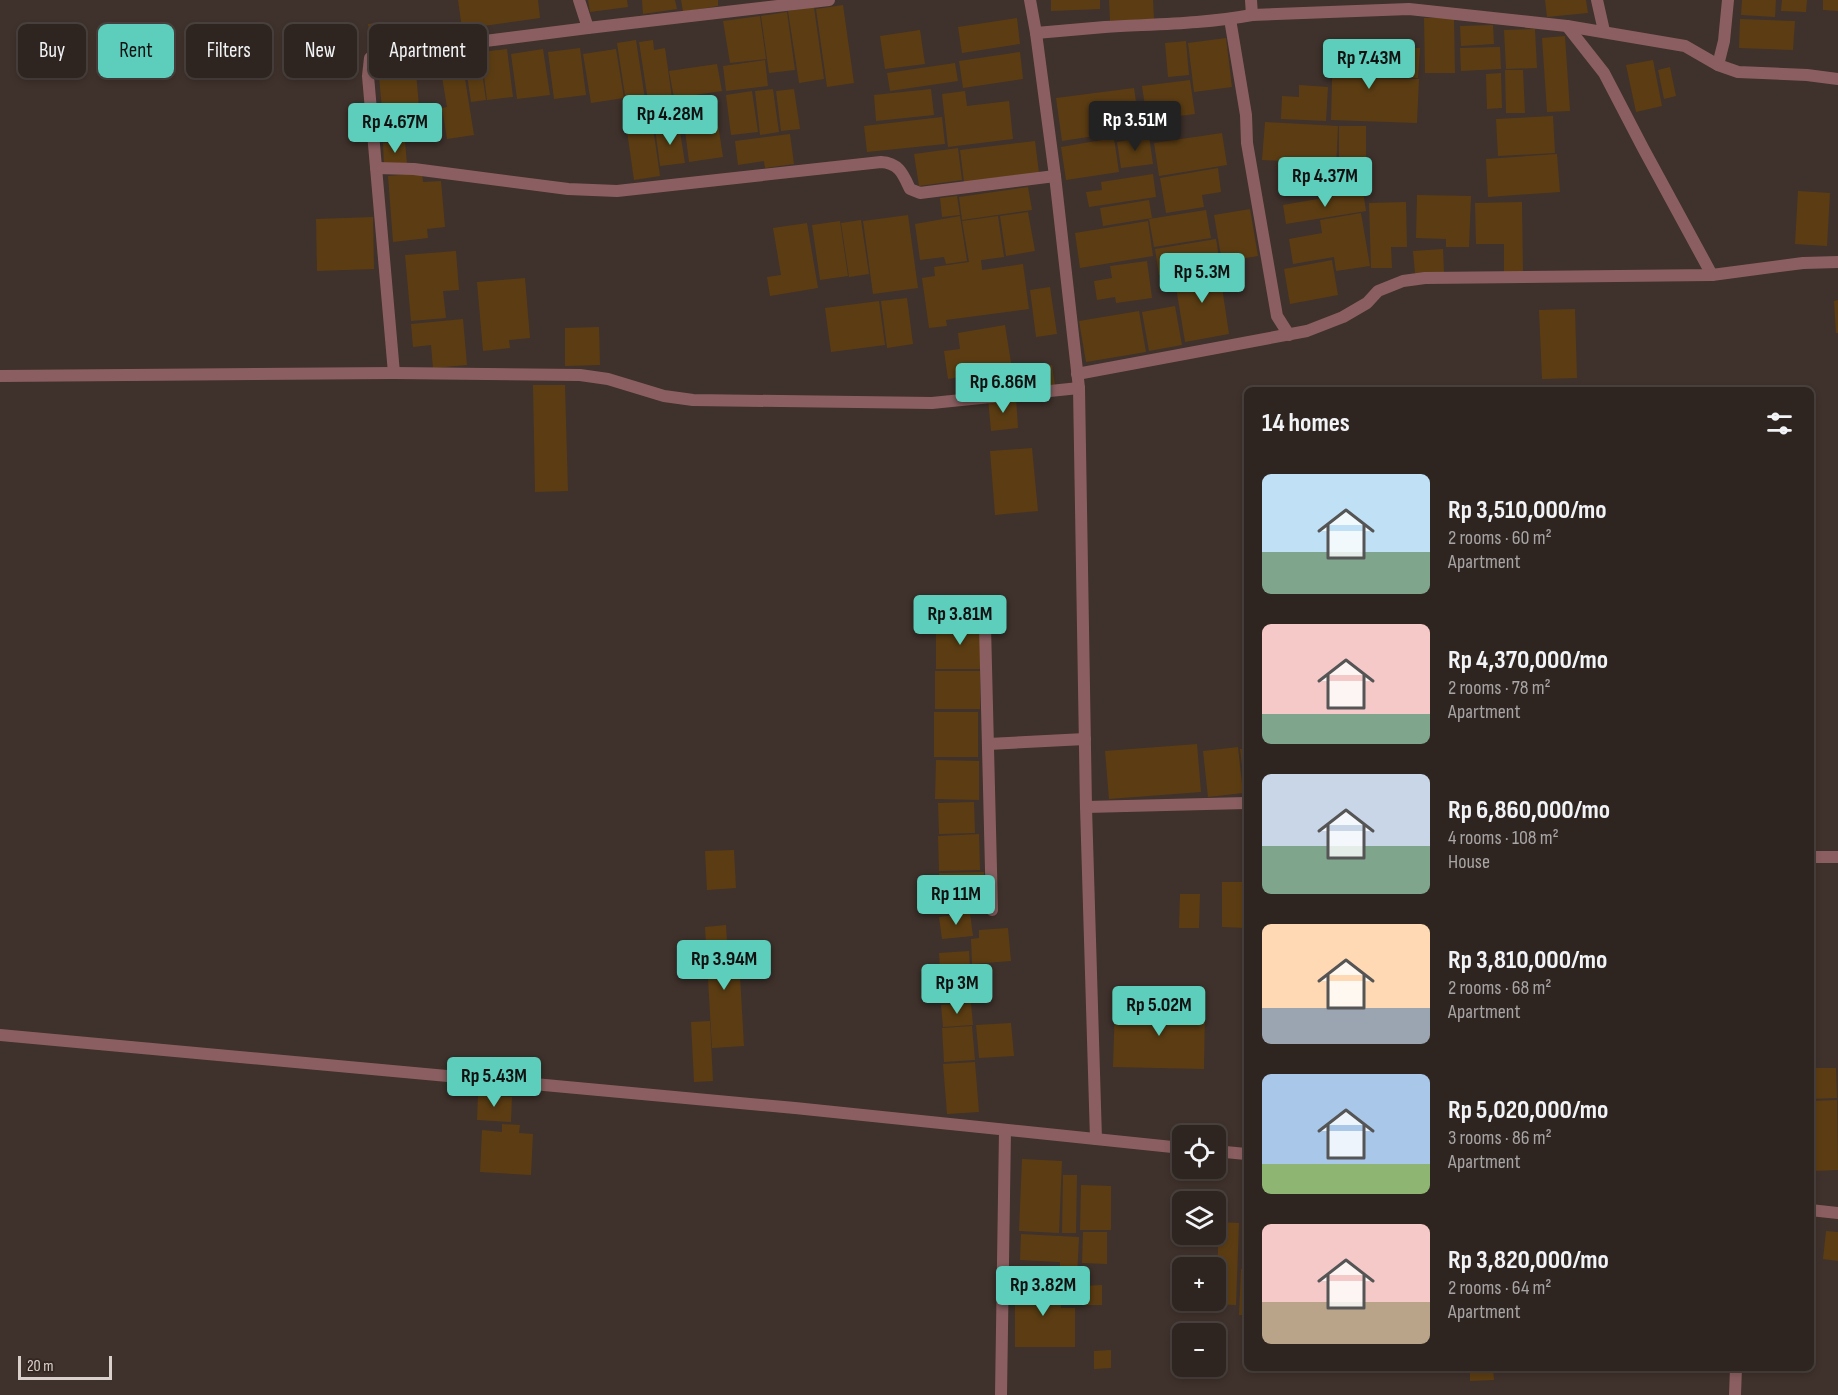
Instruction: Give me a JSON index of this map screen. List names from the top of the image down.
{
  "scale_bar": "20 m",
  "page": {
    "chip": [
      "Buy",
      "Rent",
      "Filters",
      "New",
      "Apartment"
    ],
    "price": [
      "Rp 7.43M",
      "Rp 4.28M",
      "Rp 3.51M",
      "Rp 4.67M",
      "Rp 4.37M",
      "Rp 5.3M",
      "Rp 6.86M",
      "Rp 3.81M",
      "Rp 11M",
      "Rp 3.94M",
      "Rp 3M",
      "Rp 5.02M",
      "Rp 5.43M",
      "Rp 3.82M"
    ],
    "heading": "14 homes",
    "list": [
      {
        "name": "Rp 3,510,000/mo",
        "note": "2 rooms · 60 m² · Apartment"
      },
      {
        "name": "Rp 4,370,000/mo",
        "note": "2 rooms · 78 m² · Apartment"
      },
      {
        "name": "Rp 6,860,000/mo",
        "note": "4 rooms · 108 m² · House"
      },
      {
        "name": "Rp 3,810,000/mo",
        "note": "2 rooms · 68 m² · Apartment"
      },
      {
        "name": "Rp 5,020,000/mo",
        "note": "3 rooms · 86 m² · Apartment"
      },
      {
        "name": "Rp 3,820,000/mo",
        "note": "2 rooms · 64 m² · Apartment"
      }
    ],
    "map_buttons": ["+", "−"],
    "scale": "20 m"
  }
}
